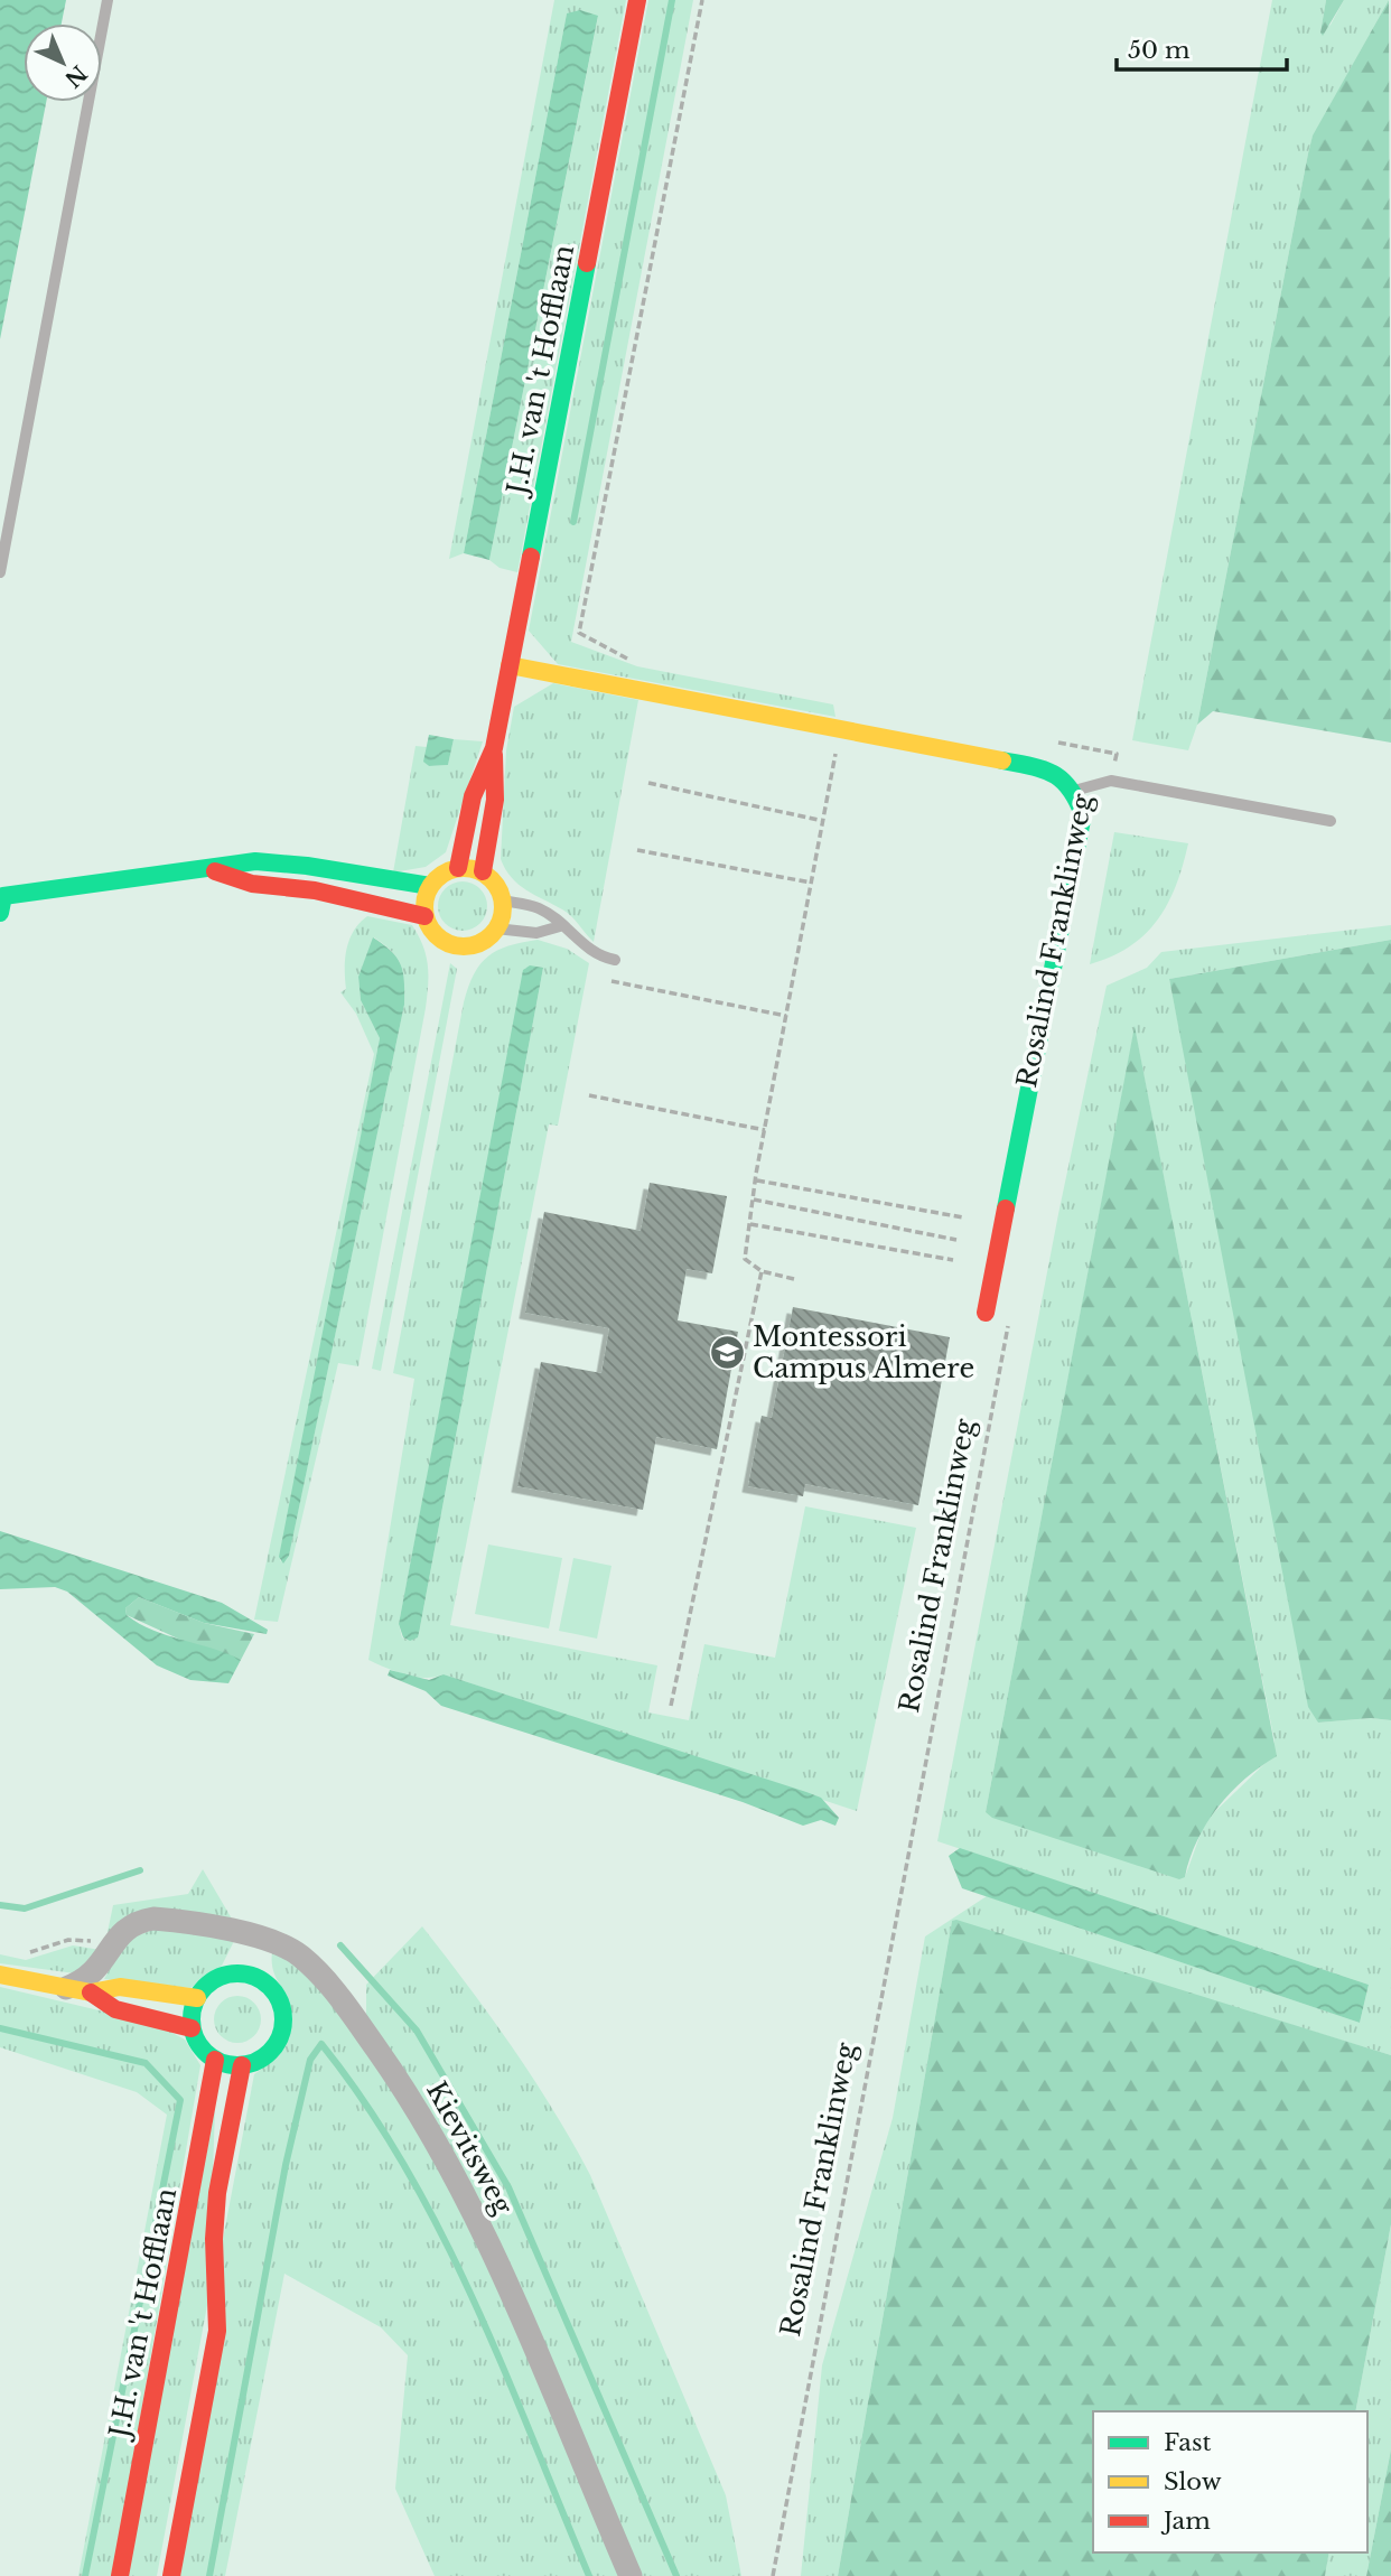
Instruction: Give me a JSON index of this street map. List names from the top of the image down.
{
  "streets": {
    "street": ["J.H. van 't Hofflaan", "Rosalind Franklinweg", "Kievitsweg"]
  },
  "crossings": [
    ["J.H. van 't Hofflaan", "Rosalind Franklinweg"]
  ],
  "places": {
    "school or university": ["Montessori Campus Almere"]
  },
  "legend": ["Fast", "Slow", "Jam"],
  "scale_bar": "50 m",
  "north": "bottom right"
}
